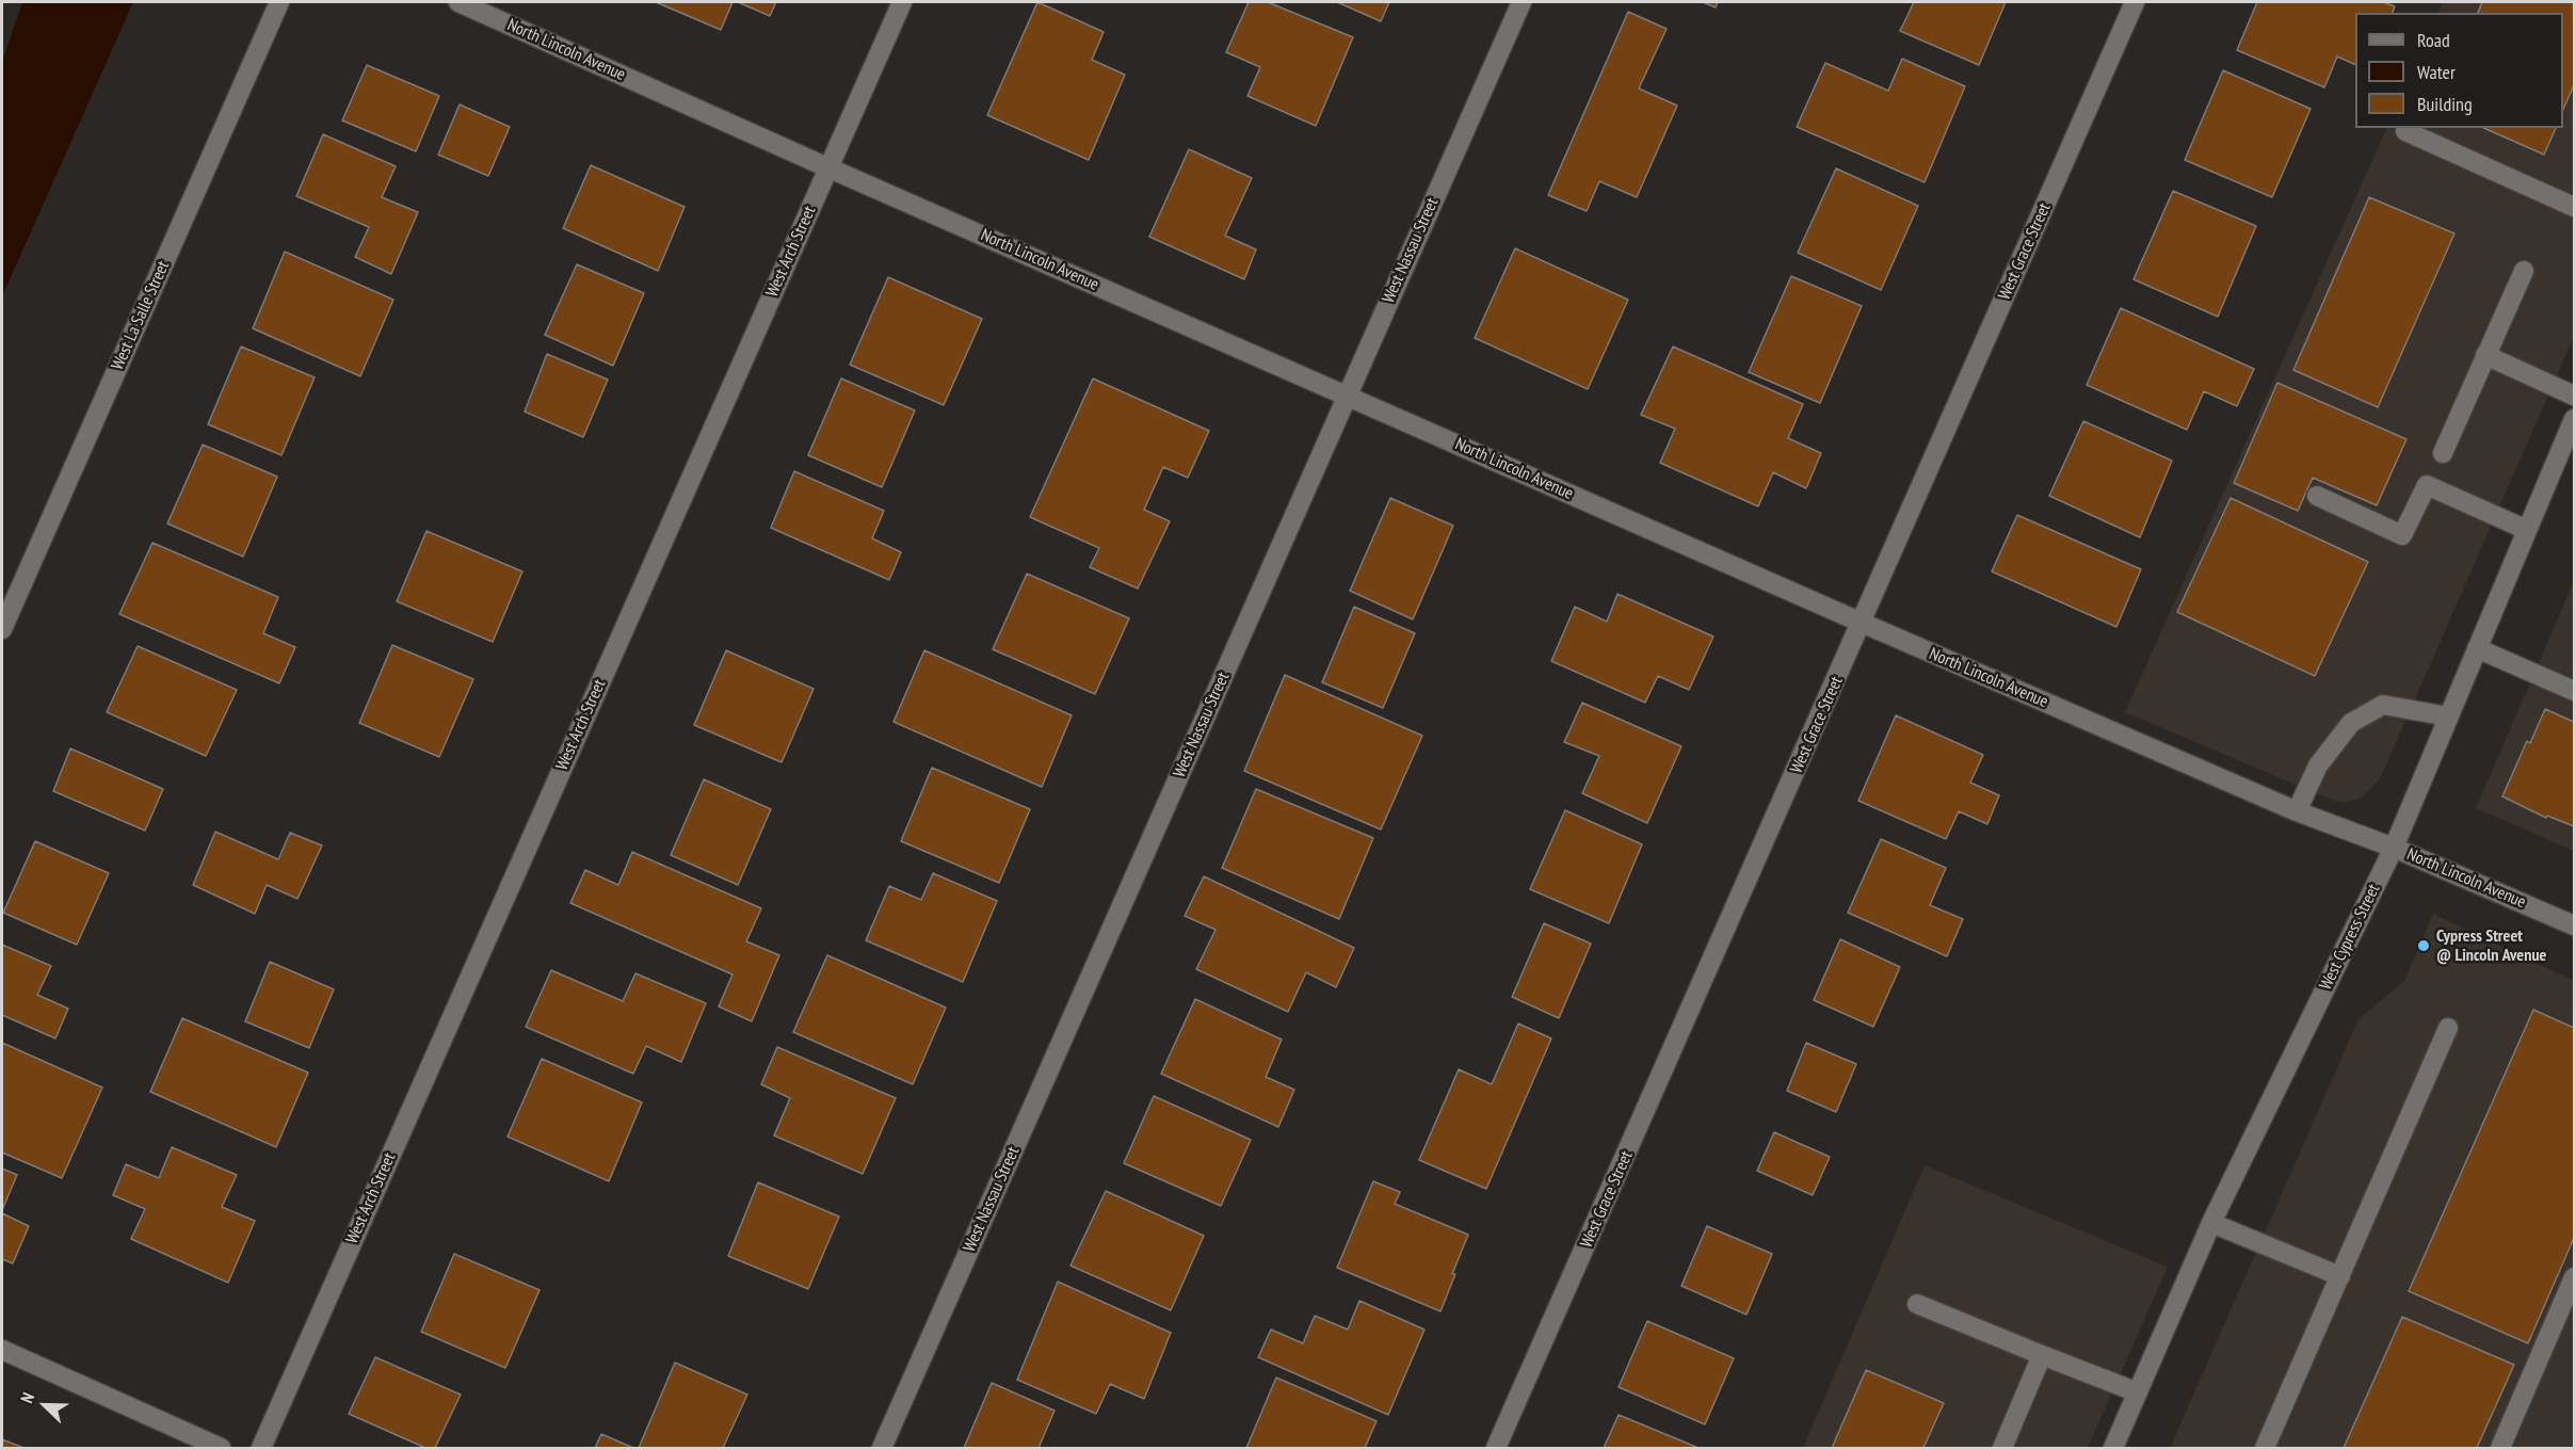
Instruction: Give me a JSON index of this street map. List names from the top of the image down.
{
  "streets": {
    "street": [
      "North Lincoln Avenue",
      "West Nassau Street",
      "West Arch Street",
      "West Grace Street",
      "West La Salle Street",
      "West Cypress Street"
    ]
  },
  "crossings": [
    ["North Lincoln Avenue", "West Nassau Street"],
    ["North Lincoln Avenue", "West Arch Street"],
    ["North Lincoln Avenue", "West Grace Street"],
    ["North Lincoln Avenue", "West Cypress Street"]
  ],
  "places": ["Cypress Street @ Lincoln Avenue"],
  "legend": ["Road", "Water", "Building"],
  "north": "top left"
}
